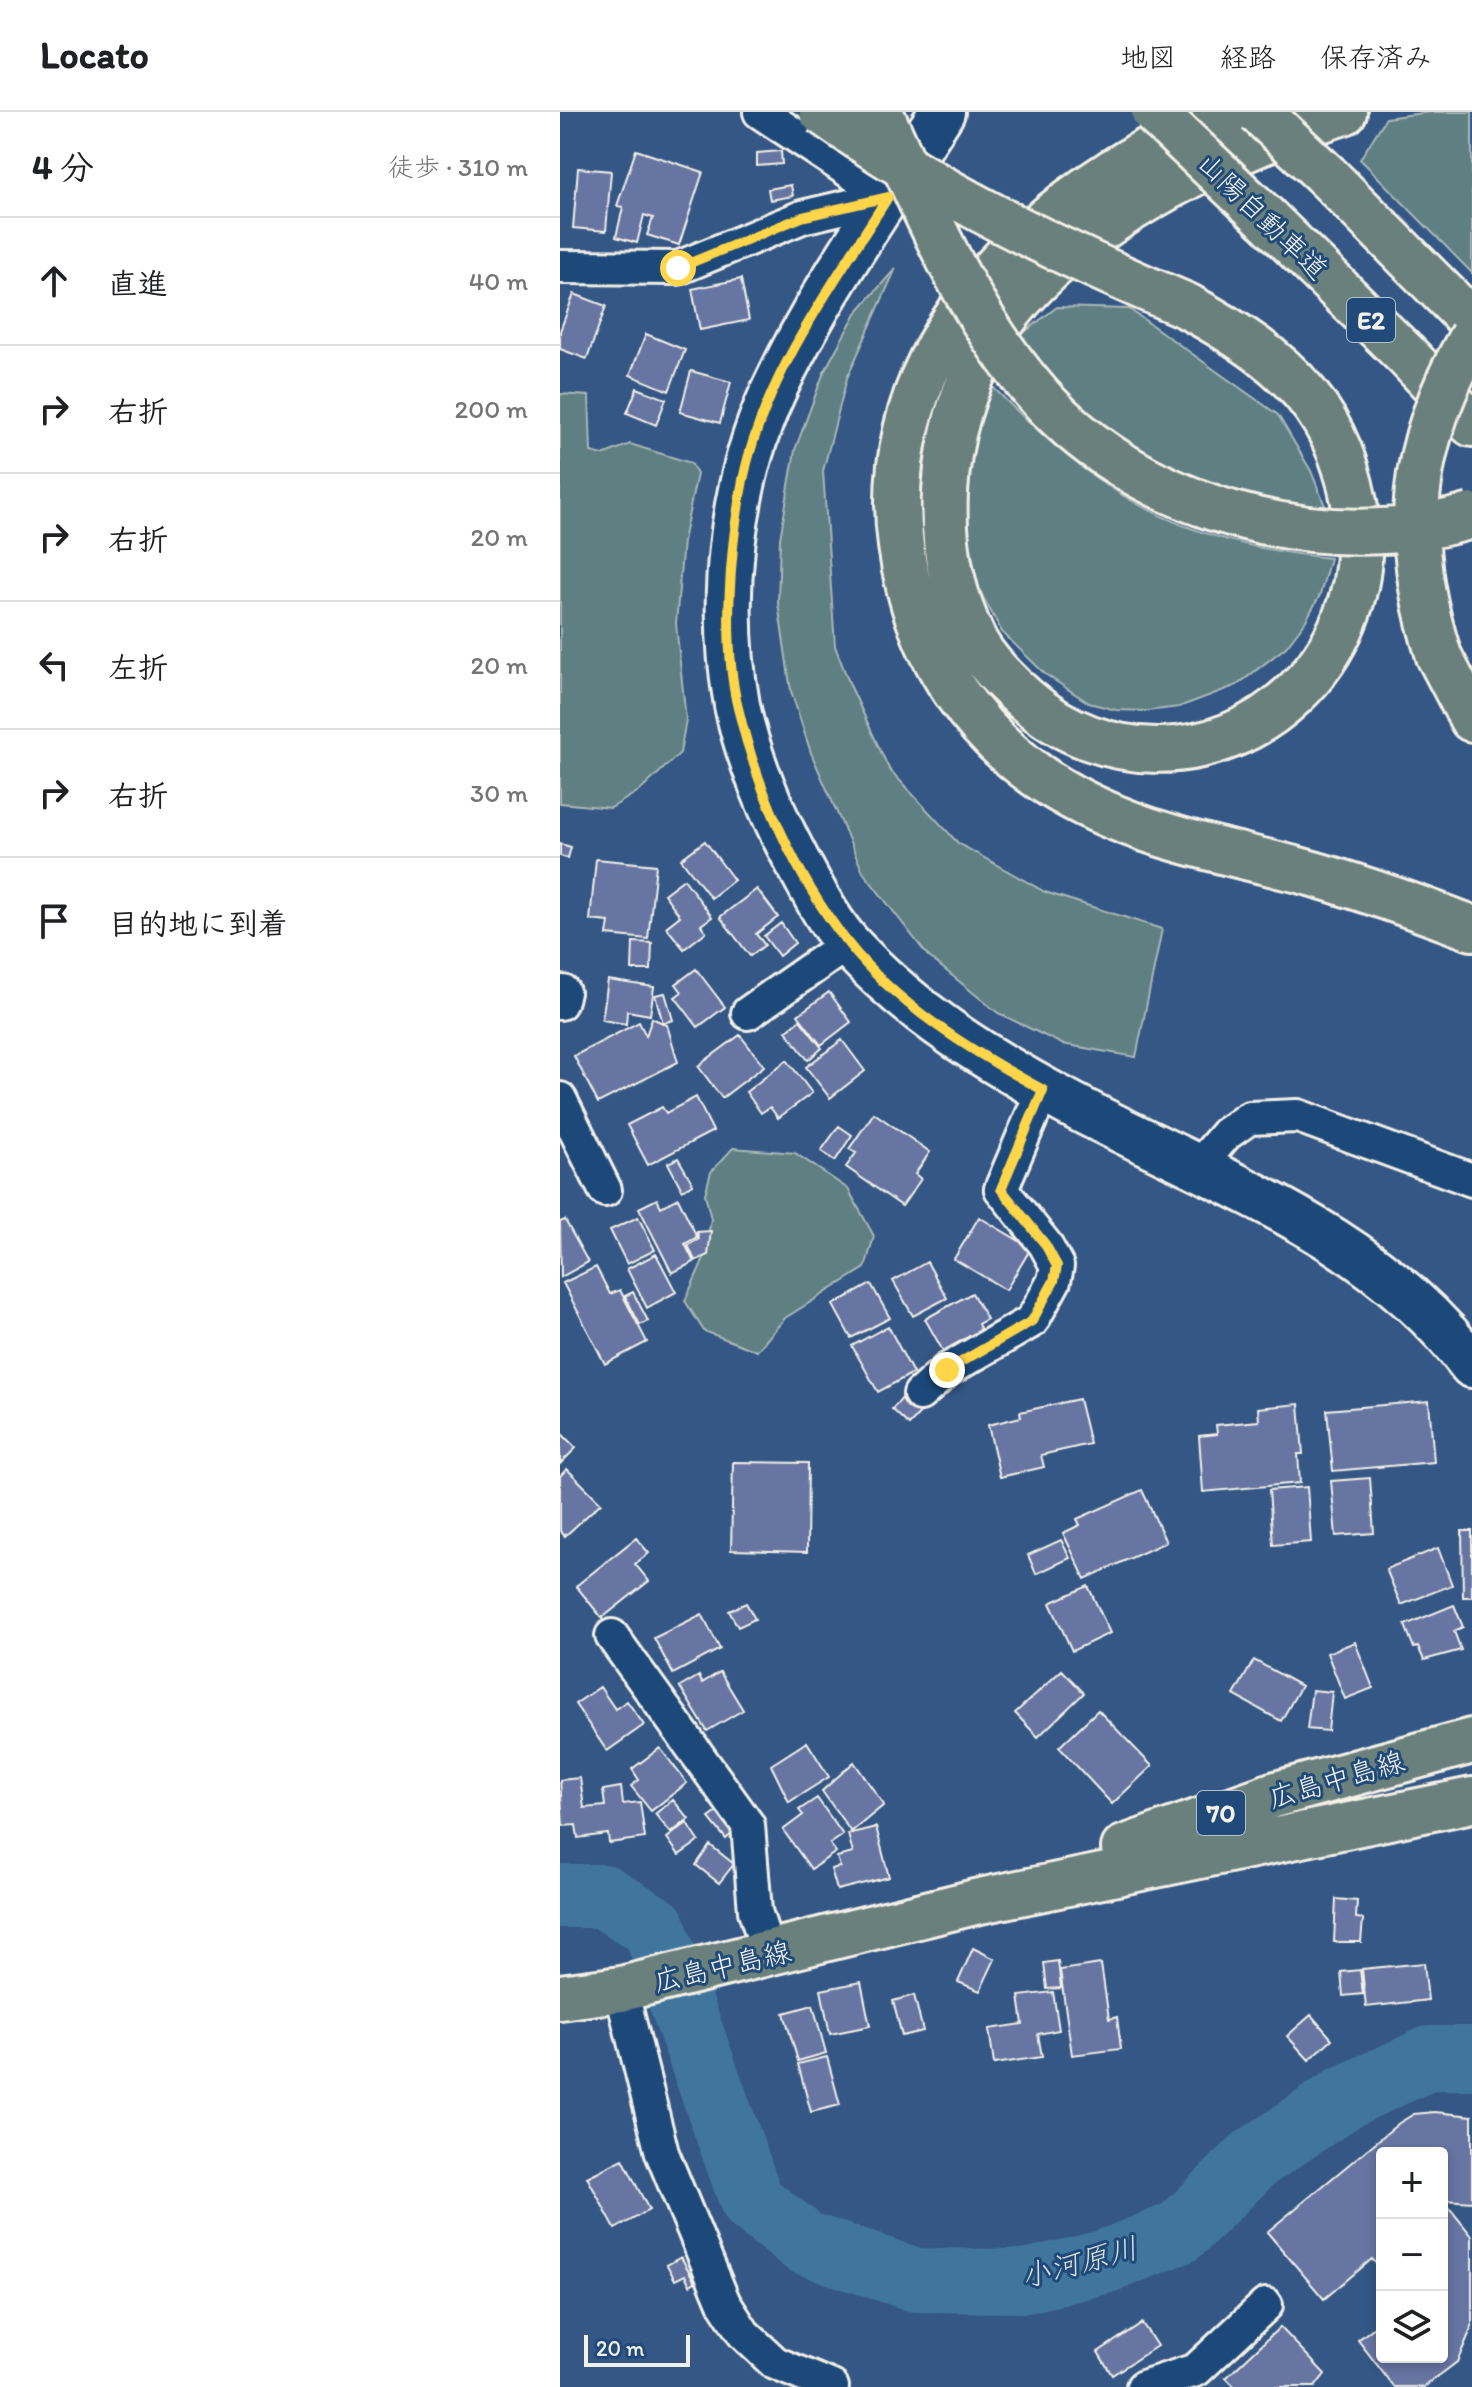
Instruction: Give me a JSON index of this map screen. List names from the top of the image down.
{
  "streets": {
    "main road": [
      "山陽自動車道",
      "E2",
      "広島中島線",
      "70"
    ]
  },
  "water": ["小河原川"],
  "scale_bar": "20 m",
  "page": {
    "header": "Locato",
    "nav": ["地図", "経路", "保存済み"],
    "heading": ["4 分", "徒歩 · 310 m"],
    "list": [
      ["直進", "40 m"],
      ["右折", "200 m"],
      ["右折", "20 m"],
      ["左折", "20 m"],
      ["右折", "30 m"],
      "目的地に到着"
    ],
    "map_buttons": ["+", "−"],
    "scale": "20 m"
  }
}
